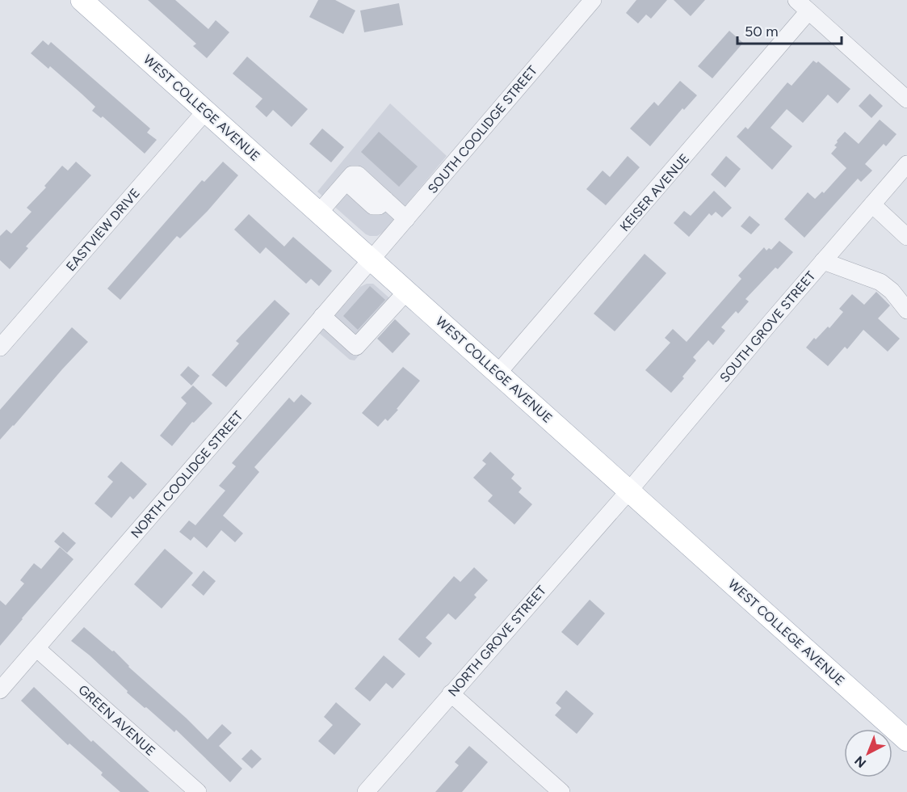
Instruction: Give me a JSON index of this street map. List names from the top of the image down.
{
  "streets": {
    "main road": ["WEST COLLEGE AVENUE"],
    "street": [
      "SOUTH COOLIDGE STREET",
      "KEISER AVENUE",
      "EASTVIEW DRIVE",
      "SOUTH GROVE STREET",
      "NORTH COOLIDGE STREET",
      "NORTH GROVE STREET",
      "GREEN AVENUE"
    ]
  },
  "crossings": [
    ["WEST COLLEGE AVENUE", "SOUTH COOLIDGE STREET"],
    ["WEST COLLEGE AVENUE", "KEISER AVENUE"],
    ["WEST COLLEGE AVENUE", "EASTVIEW DRIVE"],
    ["WEST COLLEGE AVENUE", "SOUTH GROVE STREET"],
    ["WEST COLLEGE AVENUE", "NORTH COOLIDGE STREET"],
    ["WEST COLLEGE AVENUE", "NORTH GROVE STREET"],
    ["SOUTH COOLIDGE STREET", "NORTH COOLIDGE STREET"],
    ["SOUTH GROVE STREET", "NORTH GROVE STREET"],
    ["NORTH COOLIDGE STREET", "GREEN AVENUE"]
  ],
  "scale_bar": "50 m",
  "north": "bottom left"
}
